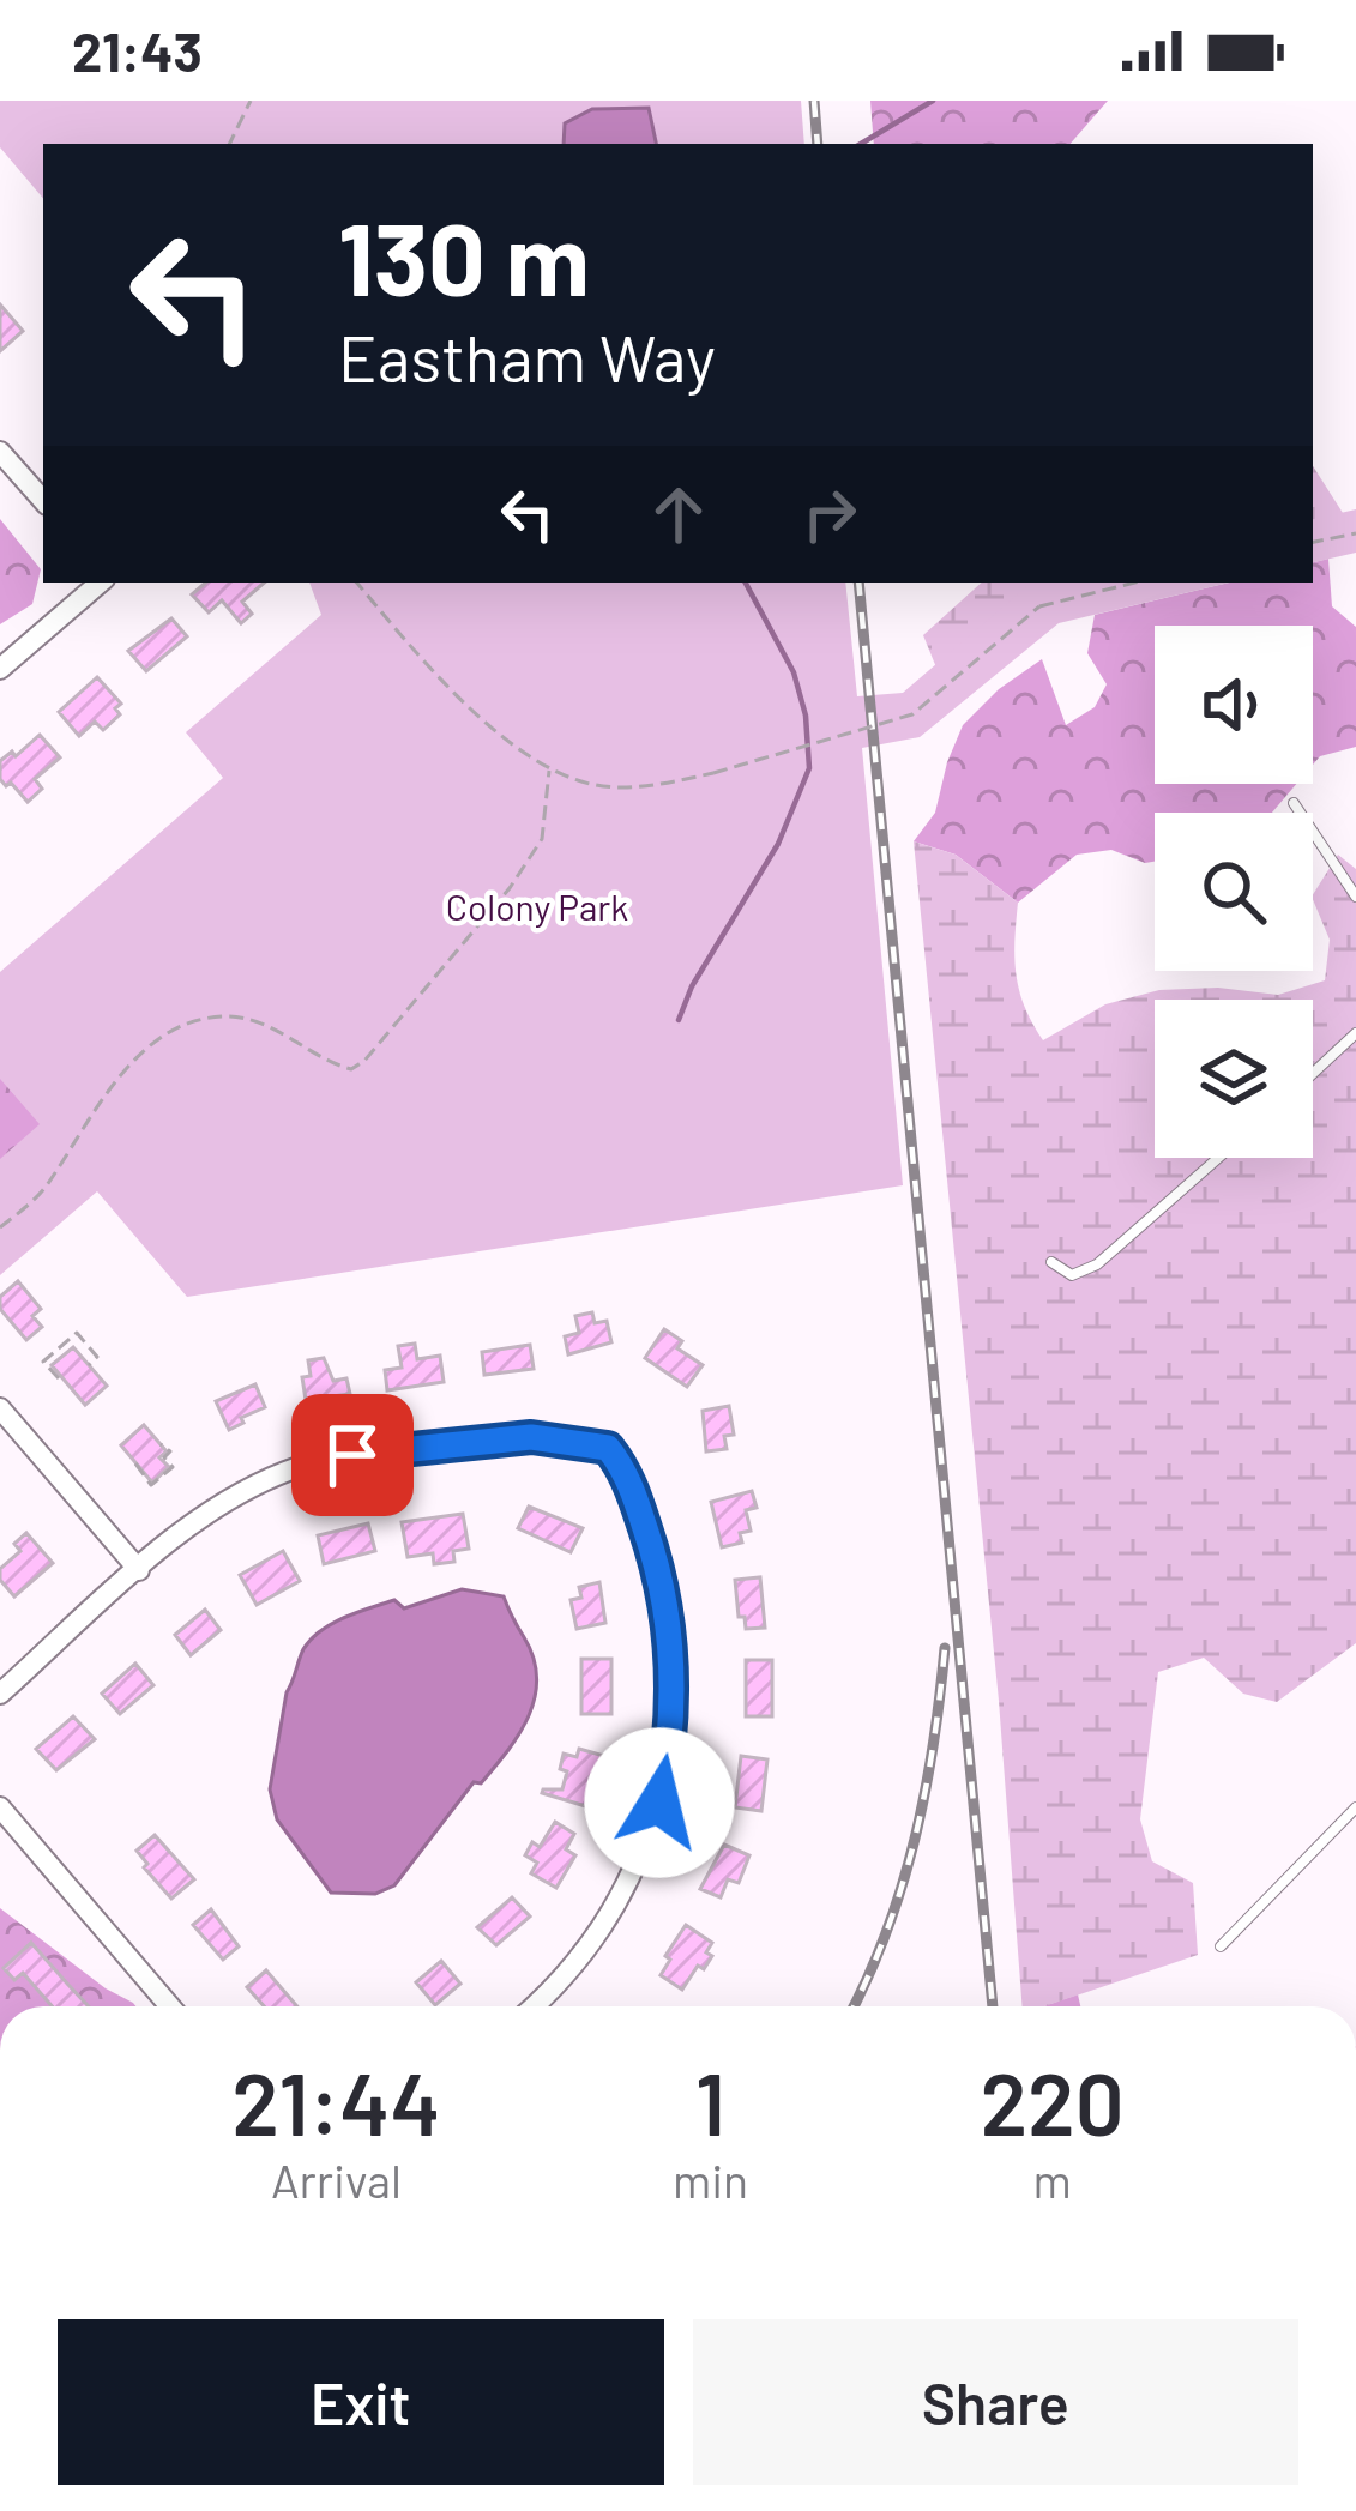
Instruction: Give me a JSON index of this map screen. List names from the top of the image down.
{
  "parks": ["Colony Park"],
  "page": {
    "status": "21:43",
    "turn": ["130 m", "Eastham Way"],
    "eta": [
      "21:44",
      "Arrival",
      "1",
      "min",
      "220",
      "m"
    ],
    "buttons": ["Exit", "Share"]
  }
}
